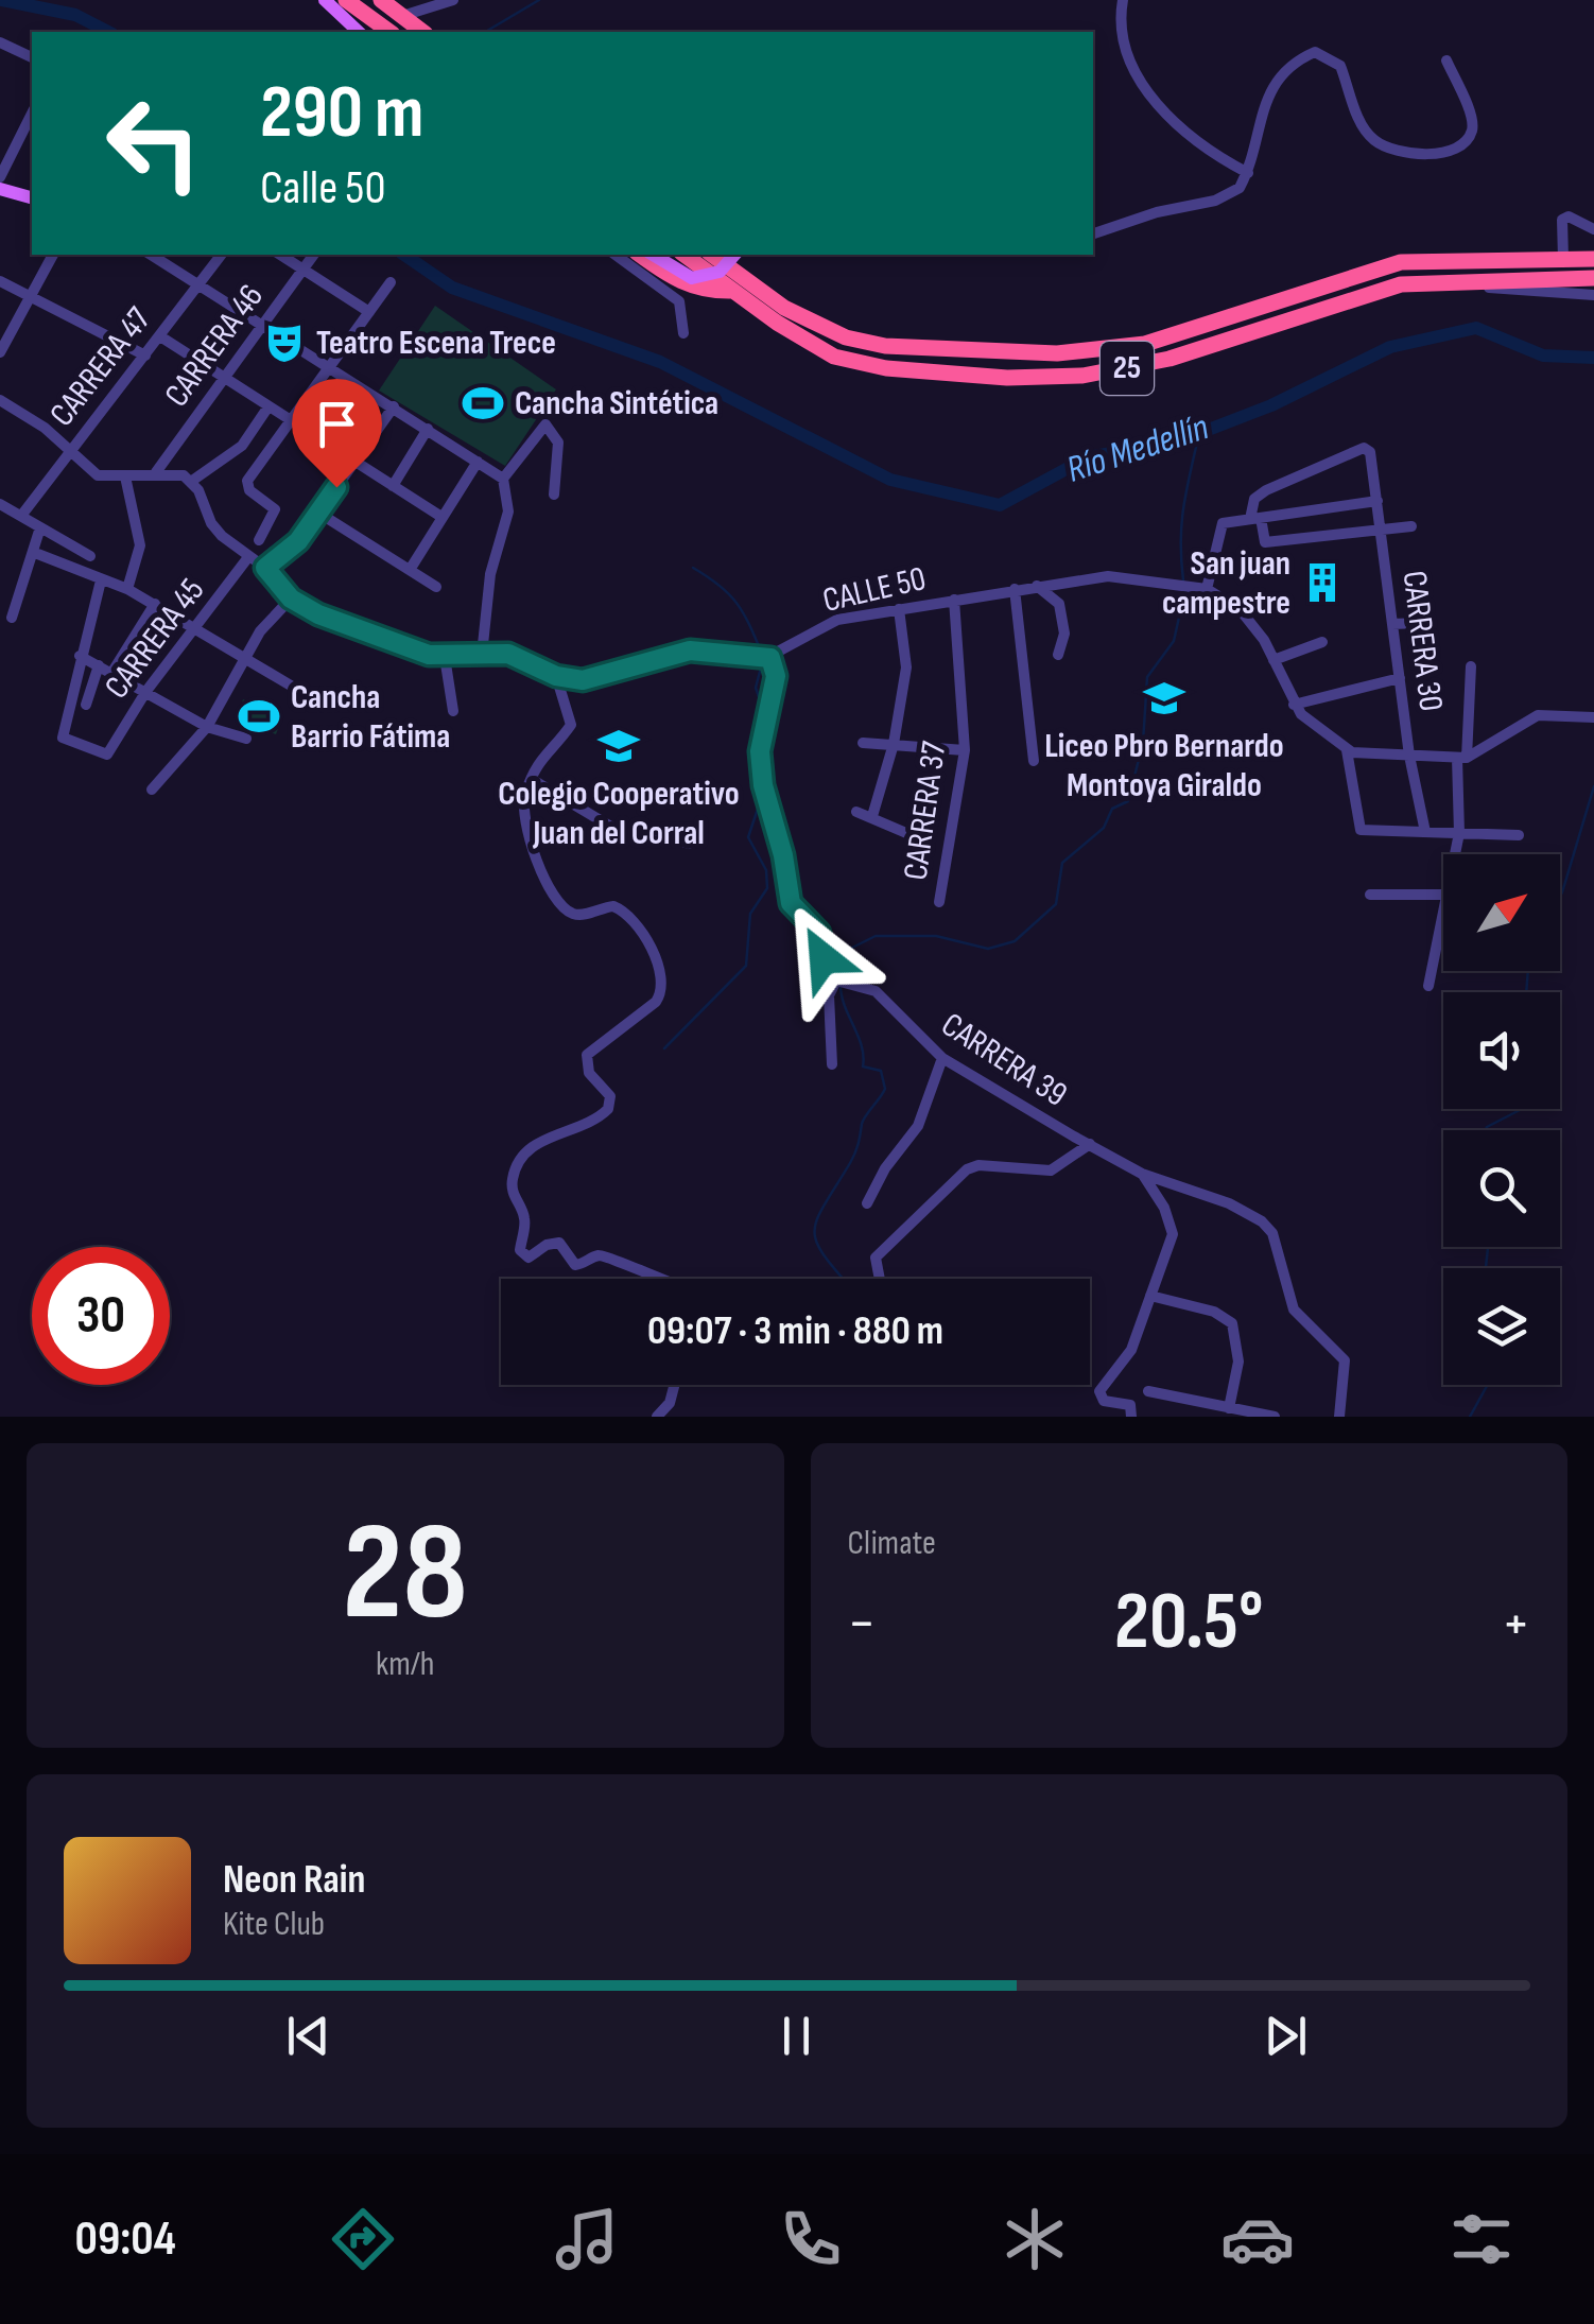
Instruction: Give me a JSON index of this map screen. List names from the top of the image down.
{
  "streets": {
    "highway": ["25"],
    "street": [
      "CARRERA 46",
      "CARRERA 47",
      "CALLE 50",
      "CARRERA 45",
      "CARRERA 30",
      "CARRERA 37",
      "CARRERA 39"
    ]
  },
  "crossings": [
    ["CALLE 50", "CARRERA 37"]
  ],
  "water": ["Río Medellín"],
  "places": {
    "theatre": ["Teatro Escena Trece"],
    "sports": ["Cancha Sintética", "Cancha Barrio Fátima"],
    "building": ["San juan campestre"],
    "school or university": ["Liceo Pbro Bernardo Montoya Giraldo", "Colegio Cooperativo Juan del Corral"]
  },
  "north": "top right",
  "page": {
    "turn": ["290 m", "Calle 50"],
    "limit": "30",
    "trip": "09:07 · 3 min · 880 m",
    "tile": [
      ["28", "km/h"],
      "Climate"
    ],
    "heat": ["−", "20.5°", "+"],
    "song": ["Neon Rain", "Kite Club"],
    "tabs": "09:04"
  }
}
